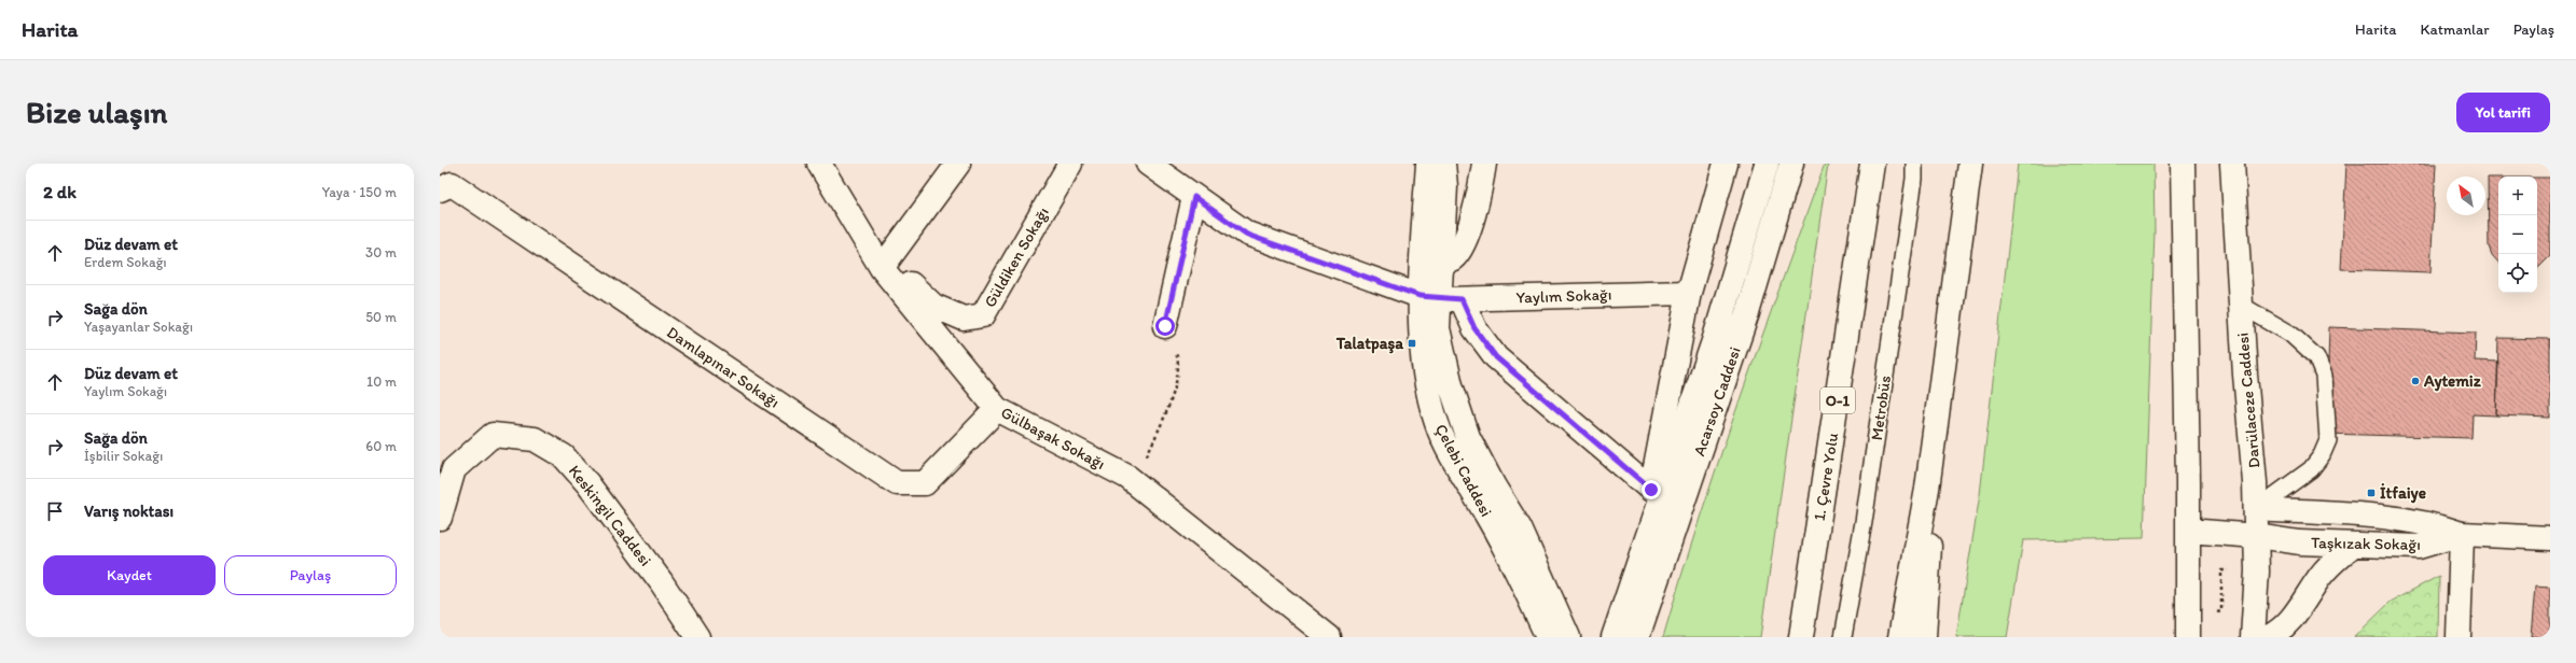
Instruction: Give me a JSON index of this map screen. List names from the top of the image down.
{
  "streets": {
    "main road": [
      "Güldiken Sokağı",
      "Yaylım Sokağı",
      "Damlapınar Sokağı",
      "O-1",
      "Darülaceze Caddesi",
      "Acarsoy Caddesi",
      "Gülbaşak Sokağı",
      "Çelebi Caddesi",
      "1. Çevre Yolu",
      "Keskingil Caddesi",
      "Taşkızak Sokağı"
    ],
    "lane": ["Metrobüs"]
  },
  "crossings": [
    ["Güldiken Sokağı", "Gülbaşak Sokağı"],
    ["Yaylım Sokağı", "Çelebi Caddesi"],
    ["Damlapınar Sokağı", "Gülbaşak Sokağı"],
    ["Darülaceze Caddesi", "Taşkızak Sokağı"]
  ],
  "places": {
    "transit": ["Talatpaşa", "İtfaiye"],
    "other": ["Aytemiz"]
  },
  "north": "top left",
  "page": {
    "header": "Harita",
    "nav": ["Harita", "Katmanlar", "Paylaş"],
    "buttons": [
      "Yol tarifi",
      ["Kaydet", "Paylaş"]
    ],
    "title": "Bize ulaşın",
    "heading": ["2 dk", "Yaya · 150 m"],
    "map_buttons": ["+", "−"],
    "list": [
      ["Düz devam et", "Erdem Sokağı", "30 m"],
      ["Sağa dön", "Yaşayanlar Sokağı", "50 m"],
      ["Düz devam et", "Yaylım Sokağı", "10 m"],
      ["Sağa dön", "İşbilir Sokağı", "60 m"],
      "Varış noktası"
    ]
  }
}
